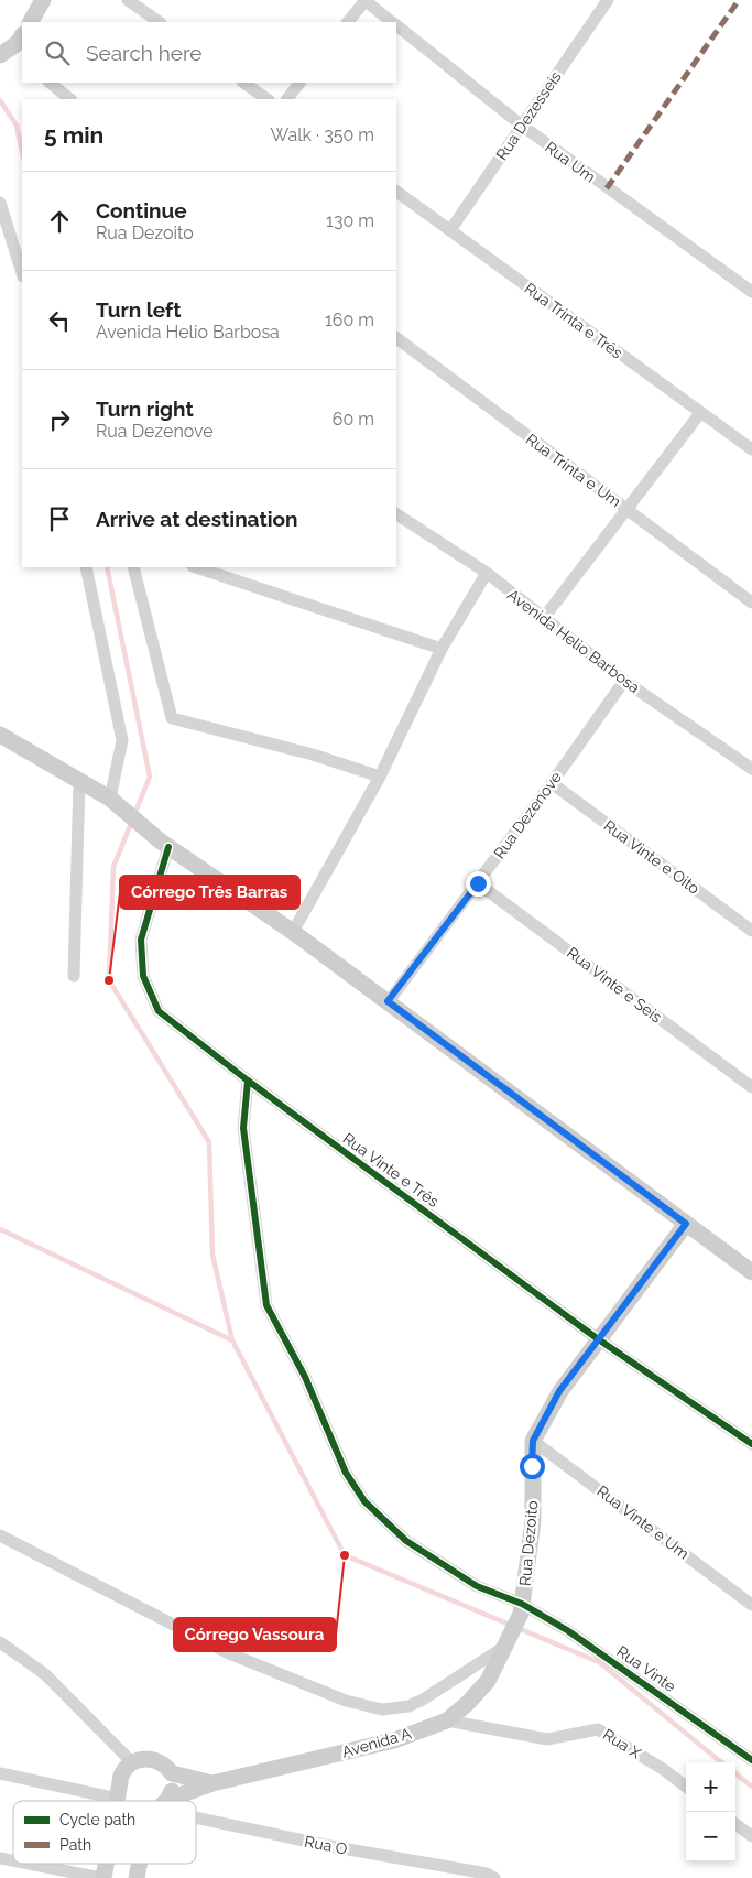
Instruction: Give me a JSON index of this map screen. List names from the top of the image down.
{
  "streets": {
    "main road": ["Rua Dezoito", "Avenida A"],
    "street": [
      "Rua Dezesseis",
      "Rua Um",
      "Rua Trinta e Três",
      "Rua Trinta e Um",
      "Avenida Helio Barbosa",
      "Rua Dezenove",
      "Rua Vinte e Oito",
      "Rua Vinte e Seis",
      "Rua Vinte e Três",
      "Rua Vinte e Um",
      "Rua Vinte",
      "Rua X",
      "Rua O"
    ]
  },
  "crossings": [
    ["Rua Dezesseis", "Rua Um"],
    ["Rua Dezesseis", "Rua Trinta e Três"],
    ["Avenida Helio Barbosa", "Rua Dezenove"],
    ["Rua Dezenove", "Rua Vinte e Oito"],
    ["Rua Dezenove", "Rua Vinte e Seis"],
    ["Rua Vinte e Três", "Rua Dezoito"],
    ["Rua Vinte e Três", "Rua Vinte"],
    ["Rua Vinte e Um", "Rua Dezoito"],
    ["Rua Dezoito", "Rua Vinte"],
    ["Rua Dezoito", "Avenida A"],
    ["Avenida A", "Rua X"]
  ],
  "places": ["Córrego Três Barras", "Córrego Vassoura"],
  "legend": ["Cycle path", "Path"],
  "page": {
    "search": "Search here",
    "heading": ["5 min", "Walk · 350 m"],
    "list": [
      ["Continue", "Rua Dezoito", "130 m"],
      ["Turn left", "Avenida Helio Barbosa", "160 m"],
      ["Turn right", "Rua Dezenove", "60 m"],
      "Arrive at destination"
    ],
    "map_buttons": ["+", "−"]
  }
}
